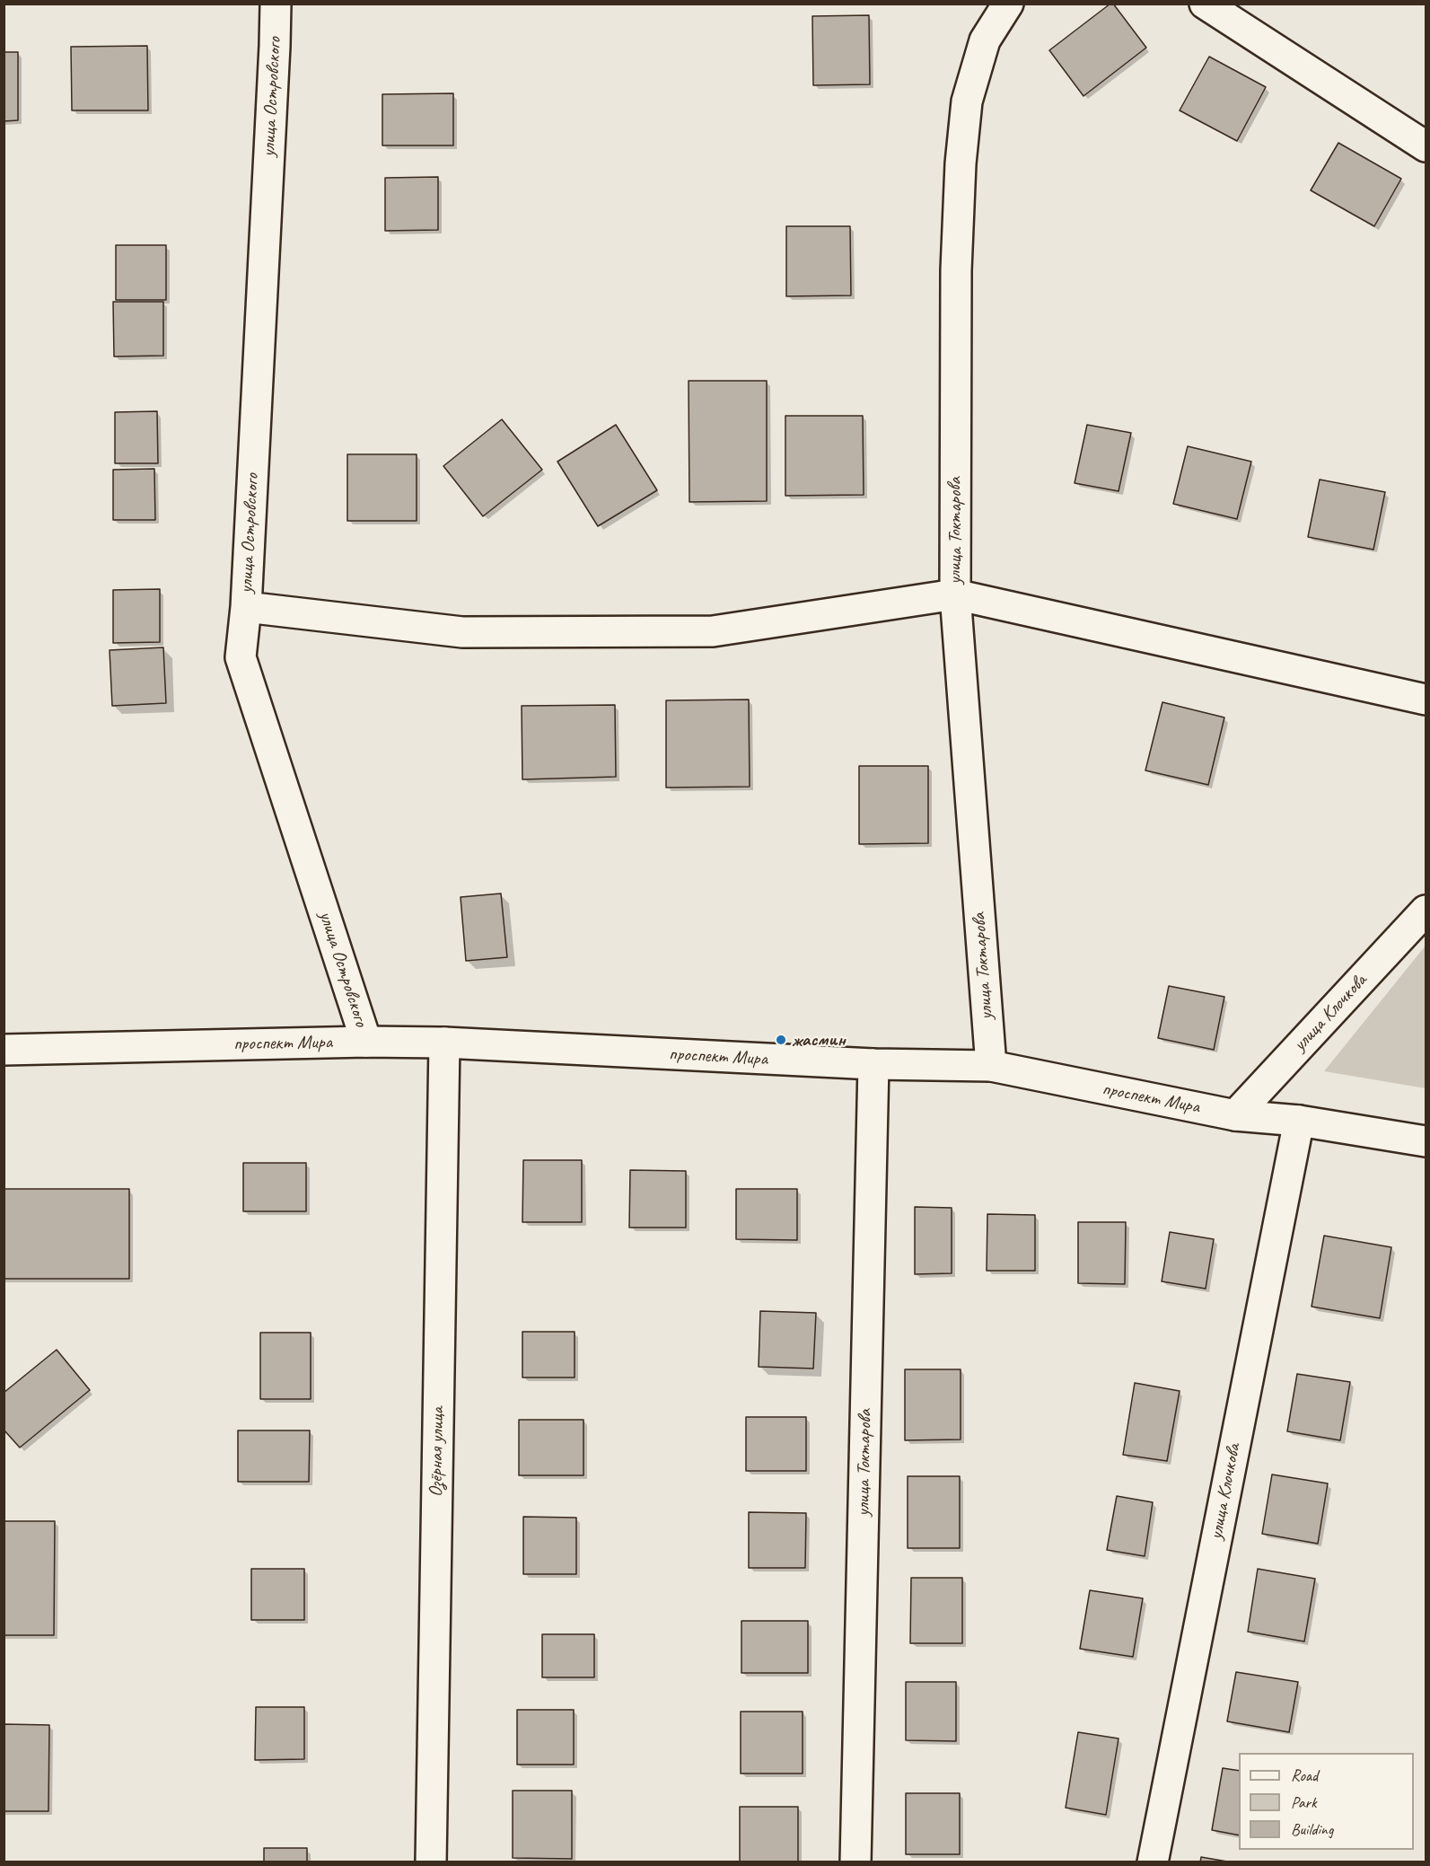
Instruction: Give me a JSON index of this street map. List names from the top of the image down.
{
  "streets": {
    "street": [
      "улица Островского",
      "улица Токтарова",
      "улица Клочкова",
      "проспект Мира",
      "Озёрная улица"
    ]
  },
  "crossings": [
    ["улица Островского", "проспект Мира"],
    ["улица Токтарова", "проспект Мира"],
    ["улица Клочкова", "проспект Мира"],
    ["проспект Мира", "Озёрная улица"]
  ],
  "places": ["жасмин"],
  "legend": ["Road", "Park", "Building"]
}
